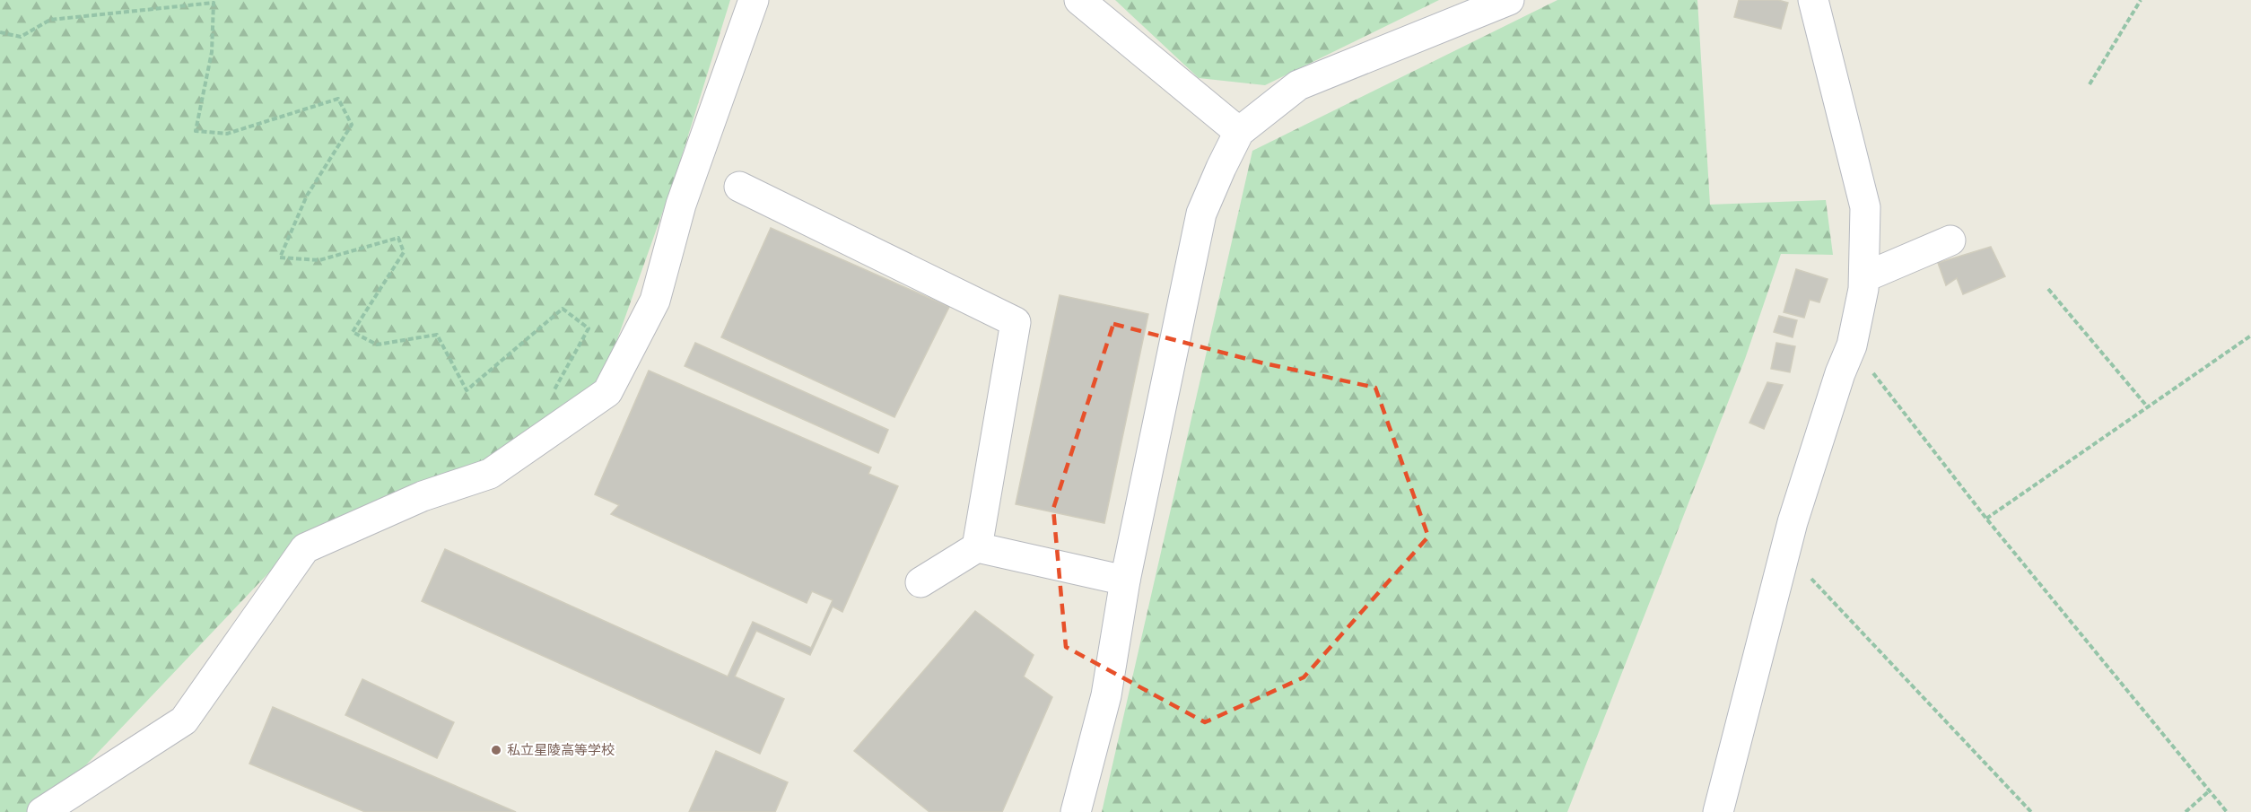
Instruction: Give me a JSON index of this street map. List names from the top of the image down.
{
  "places": ["私立星陵高等学校"]
}
